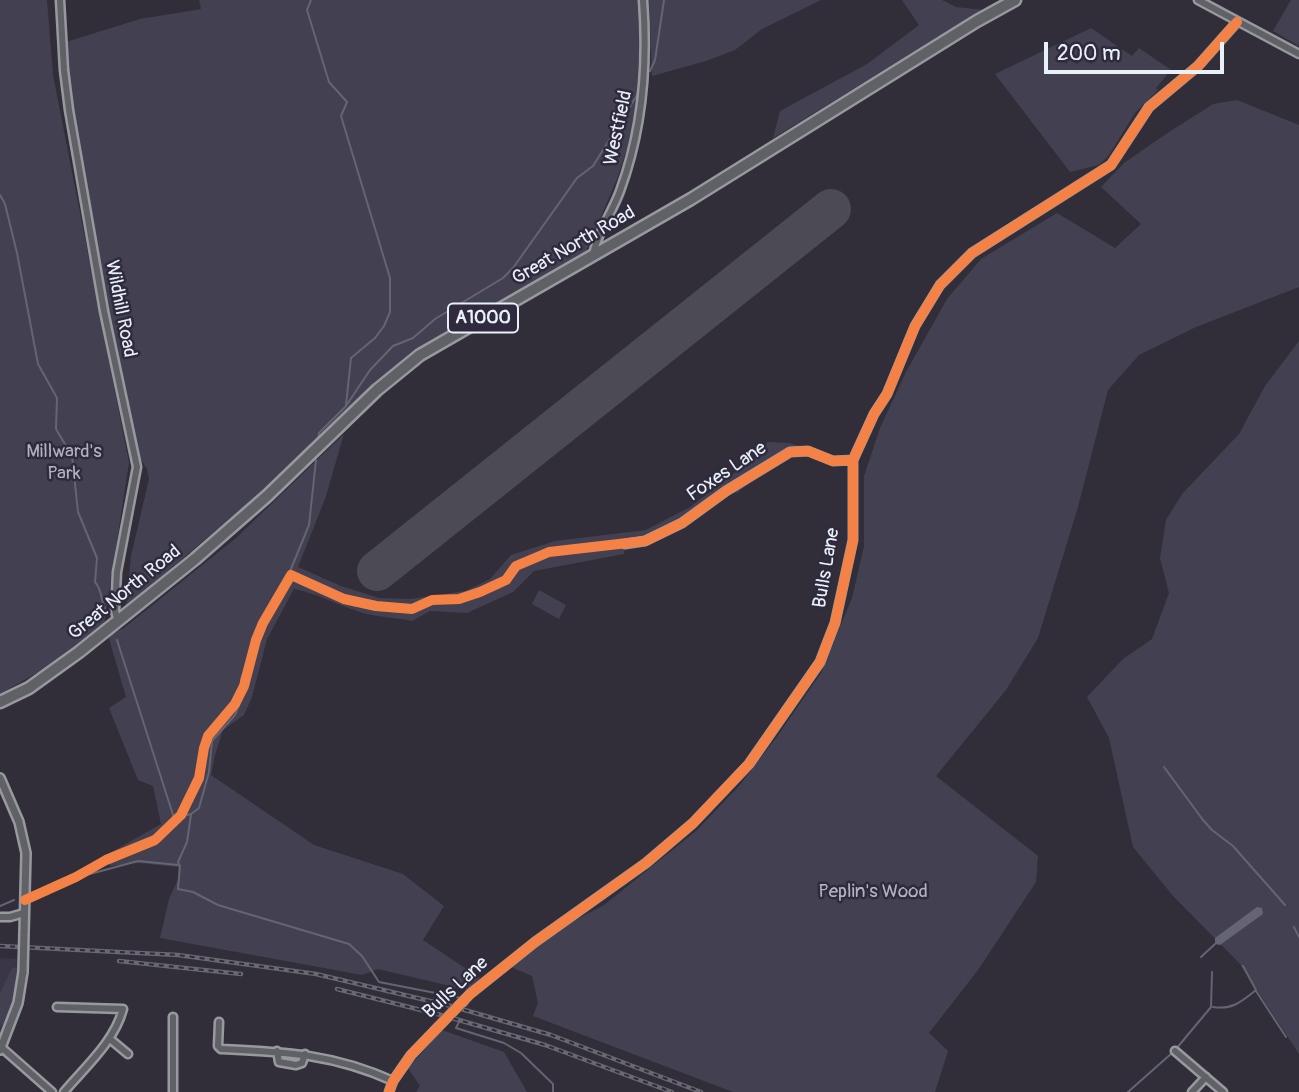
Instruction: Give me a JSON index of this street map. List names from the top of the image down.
{
  "streets": {
    "main road": ["Great North Road", "A1000"],
    "street": [
      "Westfield",
      "Wildhill Road",
      "Foxes Lane",
      "Bulls Lane"
    ]
  },
  "crossings": [
    ["Westfield", "Great North Road"],
    ["Great North Road", "Wildhill Road"],
    ["Foxes Lane", "Bulls Lane"]
  ],
  "parks": ["Millward's Park", "Peplin's Wood"],
  "scale_bar": "200 m"
}
